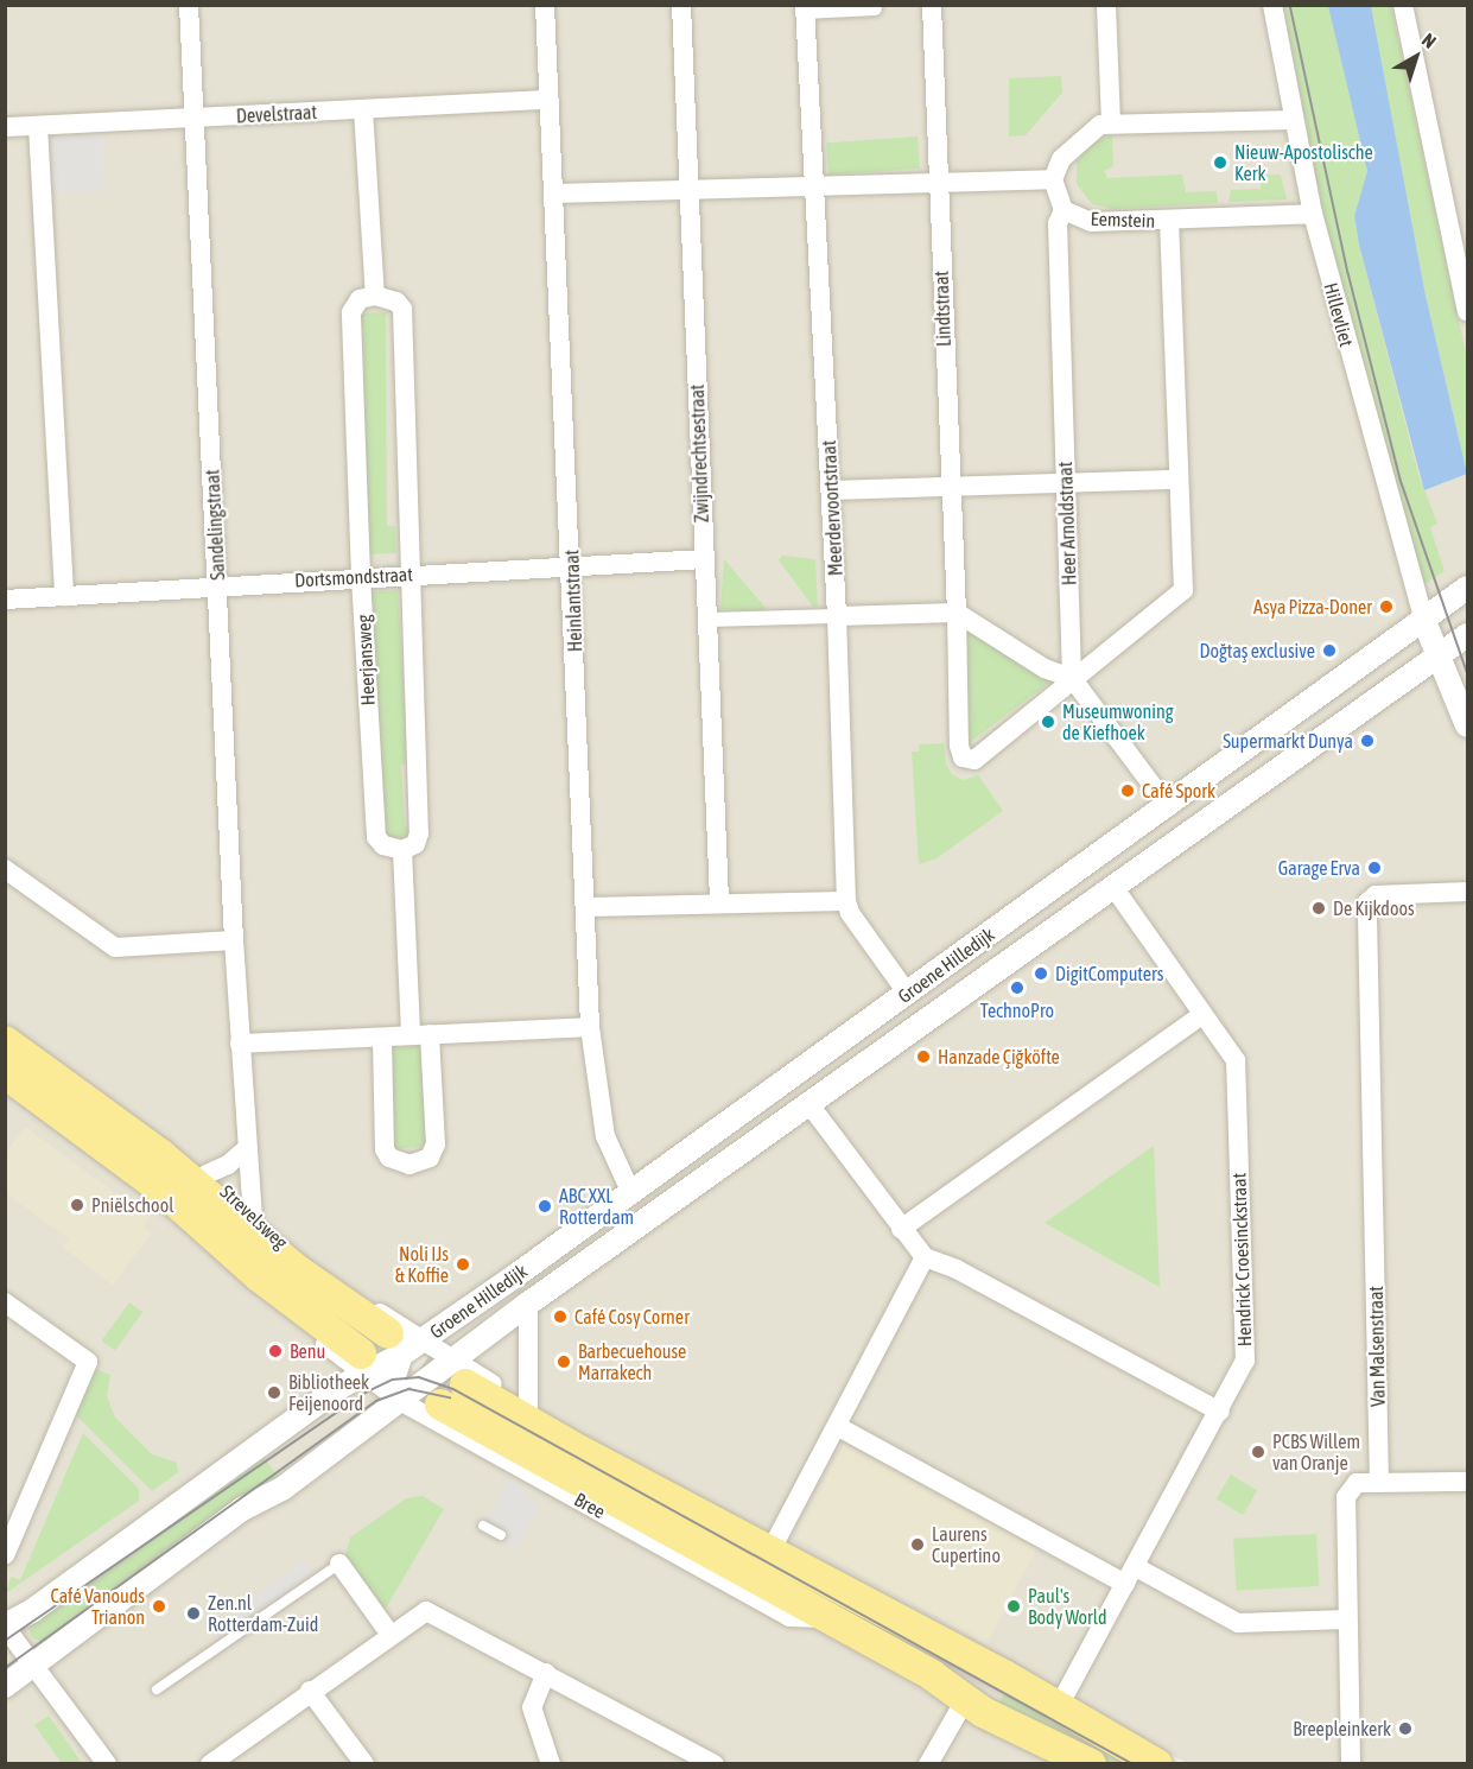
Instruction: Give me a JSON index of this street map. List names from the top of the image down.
{
  "streets": {
    "main road": ["Strevelsweg", "Bree"],
    "street": [
      "Develstraat",
      "Eemstein",
      "Lindtstraat",
      "Hillevliet",
      "Zwijndrechtsestraat",
      "Meerdervoortstraat",
      "Heer Arnoldstraat",
      "Sandelingstraat",
      "Dortsmondstraat",
      "Heinlantstraat",
      "Heerjansweg",
      "Groene Hilledijk",
      "Hendrick Croesinckstraat",
      "Van Malsenstraat"
    ]
  },
  "crossings": [
    ["Develstraat", "Sandelingstraat"],
    ["Develstraat", "Heinlantstraat"],
    ["Eemstein", "Hillevliet"],
    ["Eemstein", "Heer Arnoldstraat"],
    ["Lindtstraat", "Heer Arnoldstraat"],
    ["Hillevliet", "Groene Hilledijk"],
    ["Zwijndrechtsestraat", "Dortsmondstraat"],
    ["Meerdervoortstraat", "Groene Hilledijk"],
    ["Sandelingstraat", "Dortsmondstraat"],
    ["Sandelingstraat", "Strevelsweg"],
    ["Dortsmondstraat", "Heinlantstraat"],
    ["Dortsmondstraat", "Heerjansweg"],
    ["Heinlantstraat", "Groene Hilledijk"],
    ["Groene Hilledijk", "Strevelsweg"],
    ["Groene Hilledijk", "Hendrick Croesinckstraat"],
    ["Groene Hilledijk", "Bree"],
    ["Strevelsweg", "Bree"]
  ],
  "places": [
    "Nieuw-Apostolische Kerk",
    "Asya Pizza-Doner",
    "Doğtaş exclusive",
    "Museumwoning de Kiefhoek",
    "Supermarkt Dunya",
    "Café Spork",
    "Garage Erva",
    "De Kijkdoos",
    "DigitComputers",
    "TechnoPro",
    "Hanzade Çiğköfte",
    "Pniëlschool",
    "ABC XXL Rotterdam",
    "Noli IJs & Koffie",
    "Café Cosy Corner",
    "Benu",
    "Barbecuehouse Marrakech",
    "Bibliotheek Feijenoord",
    "PCBS Willem van Oranje",
    "Laurens Cupertino",
    "Café Vanouds Trianon",
    "Paul's Body World",
    "Zen.nl Rotterdam-Zuid",
    "Breepleinkerk"
  ],
  "north": "top right"
}
